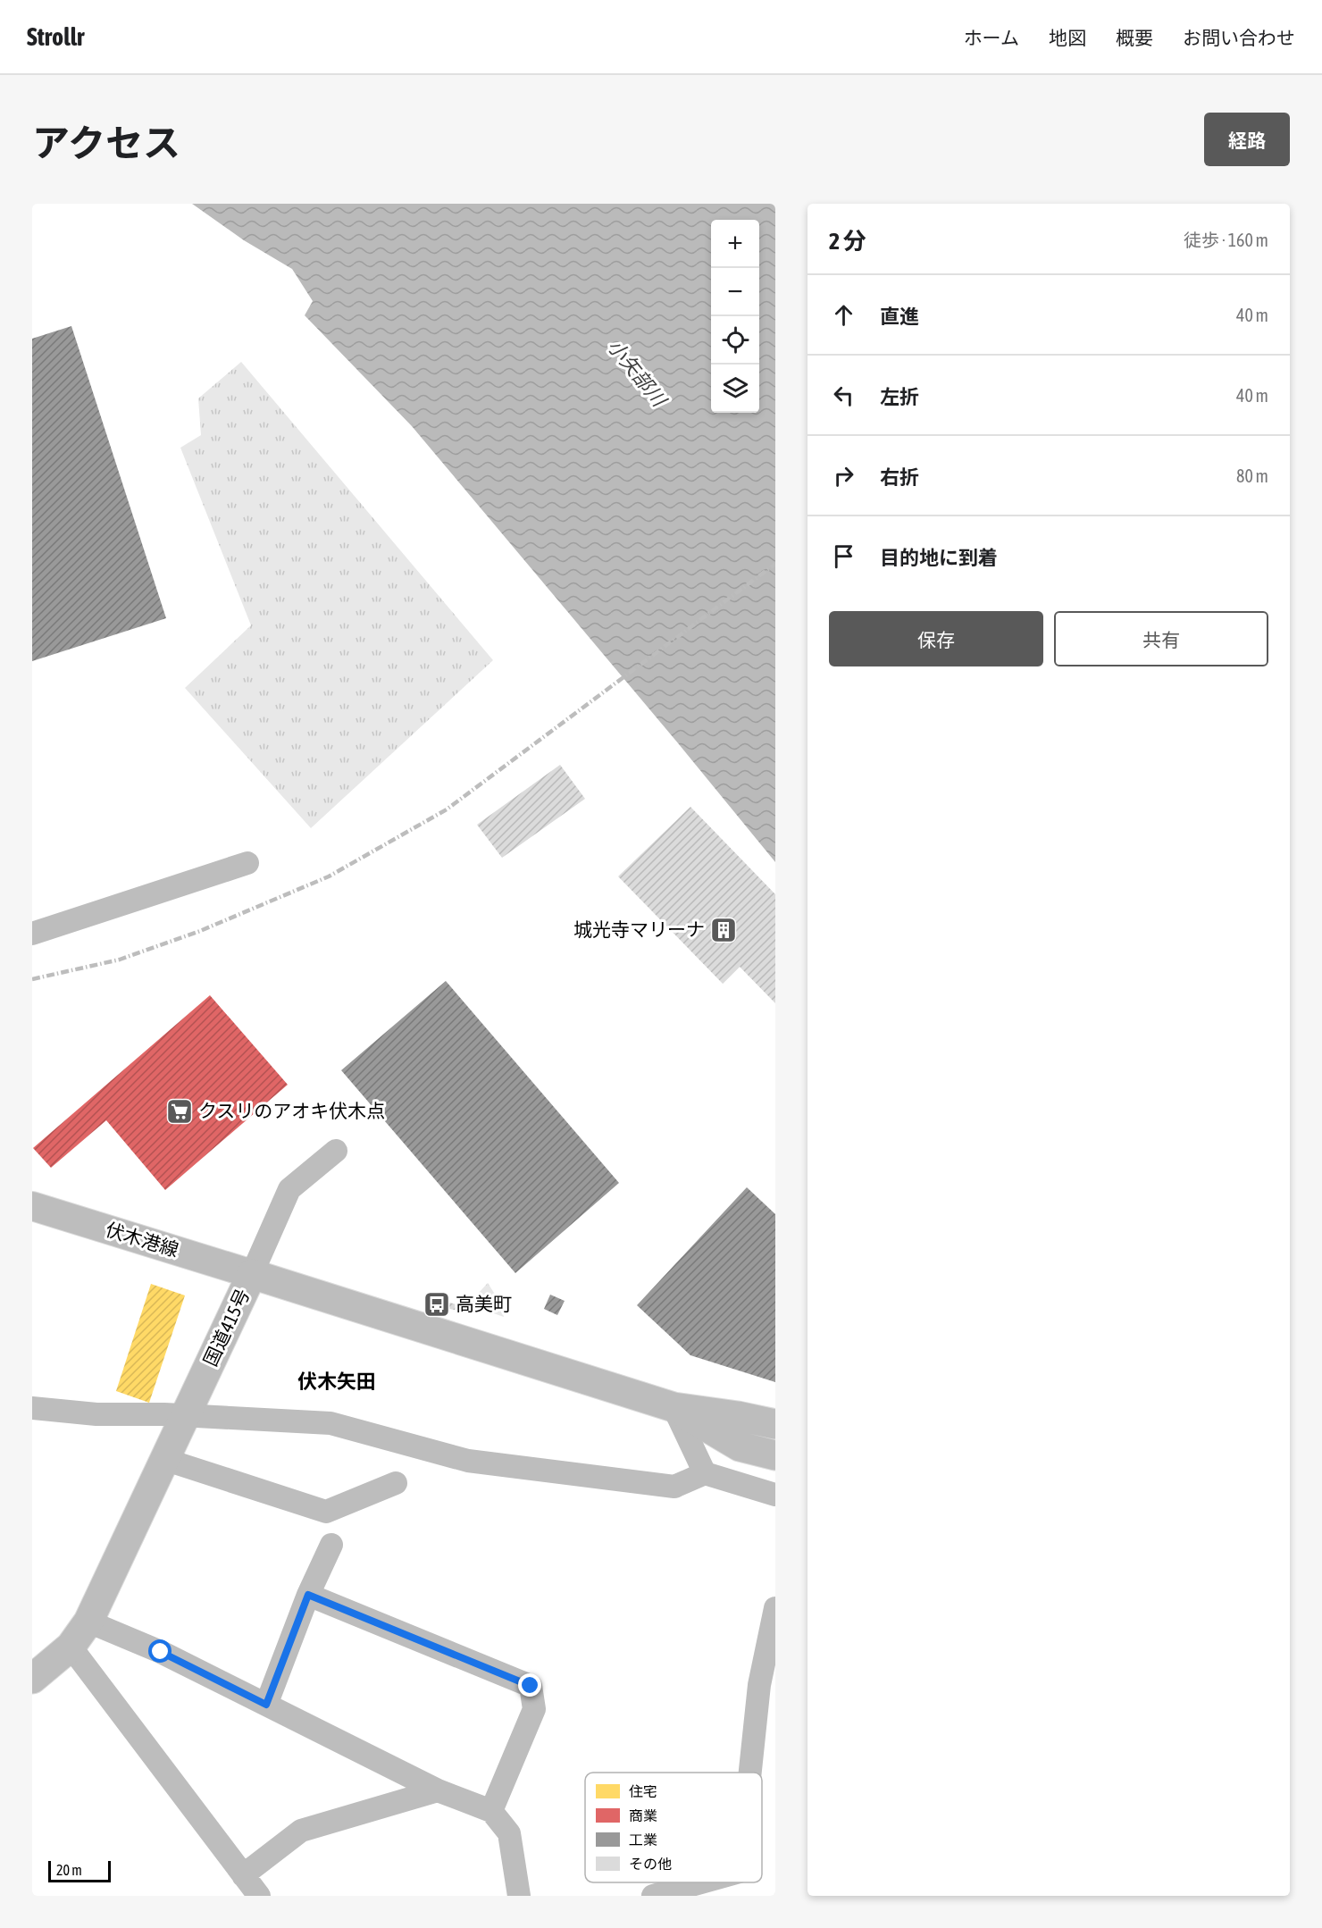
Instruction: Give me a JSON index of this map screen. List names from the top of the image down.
{
  "streets": {
    "highway": ["国道415号"],
    "main road": ["伏木港線"]
  },
  "crossings": [
    ["伏木港線", "国道415号"]
  ],
  "districts": ["伏木矢田"],
  "water": ["小矢部川"],
  "places": {
    "building": ["城光寺マリーナ"],
    "supermarket": ["クスリのアオキ伏木点"],
    "bus stop": ["高美町"]
  },
  "legend": [
    "住宅",
    "商業",
    "工業",
    "その他"
  ],
  "scale_bar": "20 m",
  "page": {
    "header": "Strollr",
    "nav": [
      "ホーム",
      "地図",
      "概要",
      "お問い合わせ"
    ],
    "title": "アクセス",
    "buttons": [
      "経路",
      ["保存", "共有"]
    ],
    "heading": ["2 分", "徒歩 · 160 m"],
    "map_buttons": ["+", "−"],
    "list": [
      ["直進", "40 m"],
      ["左折", "40 m"],
      ["右折", "80 m"],
      "目的地に到着"
    ],
    "scale": "20 m"
  }
}
